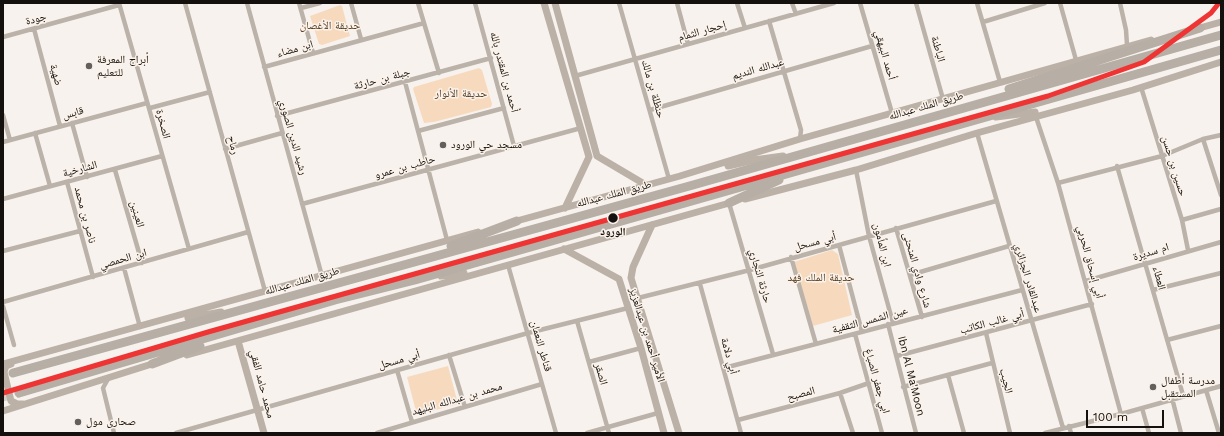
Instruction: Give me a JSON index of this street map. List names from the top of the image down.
{
  "streets": {
    "highway": ["طريق الملك عبدالله"],
    "main road": ["الأمير أحمد بن عبدالعزيز", "محمد حامد الفقي"],
    "street": [
      "جودة",
      "إحجار الثمام",
      "ابن مضاء",
      "الباطنة",
      "أحمد البيهقي",
      "عبدالله النديم",
      "أحمد بن المقتدر بالله",
      "ضهية",
      "جبلة بن حارثة",
      "حنظلة بن مالك",
      "قابس",
      "الصخرة",
      "رشيد الدين الصوري",
      "رماح",
      "حسين بن حسن",
      "حاطب بن عمرو",
      "الشارخية",
      "العينين",
      "ناصر بن محمد",
      "أبي مسحل",
      "ابن المأمون",
      "ام سديرة",
      "ابن الحمصي",
      "أبي إسحاق الحربي",
      "شارع وادي المنحنى",
      "حارثة النجاري",
      "عبدالقادر الجزائري",
      "العطاء",
      "عين الشمس الثقفية",
      "أبي غالب الكاتب",
      "قناطر النعمان",
      "أبي دلامة",
      "الصقر",
      "Ibn Al Ma'Moon",
      "ابي جعفر الصباغ",
      "الجيب",
      "المصبح",
      "محمد بن عبدالله البليهد"
    ]
  },
  "crossings": [
    ["جودة", "ضهية"],
    ["جودة", "الصخرة"],
    ["إحجار الثمام", "حنظلة بن مالك"],
    ["ابن مضاء", "رشيد الدين الصوري"],
    ["الباطنة", "طريق الملك عبدالله"],
    ["أحمد البيهقي", "عبدالله النديم"],
    ["أحمد البيهقي", "طريق الملك عبدالله"],
    ["عبدالله النديم", "حنظلة بن مالك"],
    ["أحمد بن المقتدر بالله", "جبلة بن حارثة"],
    ["أحمد بن المقتدر بالله", "حاطب بن عمرو"],
    ["ضهية", "قابس"],
    ["جبلة بن حارثة", "رشيد الدين الصوري"],
    ["حنظلة بن مالك", "طريق الملك عبدالله"],
    ["طريق الملك عبدالله", "رشيد الدين الصوري"],
    ["طريق الملك عبدالله", "رماح"],
    ["قابس", "الصخرة"],
    ["الصخرة", "الشارخية"],
    ["الصخرة", "ابن الحمصي"],
    ["رشيد الدين الصوري", "حاطب بن عمرو"],
    ["رماح", "ابن الحمصي"],
    ["حسين بن حسن", "ام سديرة"],
    ["الشارخية", "العينين"],
    ["الشارخية", "ناصر بن محمد"],
    ["العينين", "ابن الحمصي"],
    ["ناصر بن محمد", "ابن الحمصي"],
    ["أبي مسحل", "ابن المأمون"],
    ["أبي مسحل", "شارع وادي المنحنى"],
    ["أبي مسحل", "حارثة النجاري"],
    ["أبي مسحل", "عبدالقادر الجزائري"],
    ["أبي مسحل", "الأمير أحمد بن عبدالعزيز"],
    ["أبي مسحل", "قناطر النعمان"],
    ["أبي مسحل", "أبي دلامة"],
    ["أبي مسحل", "الصقر"],
    ["أبي مسحل", "محمد حامد الفقي"],
    ["ابن المأمون", "عين الشمس الثقفية"],
    ["ابن المأمون", "Ibn Al Ma'Moon"],
    ["ام سديرة", "أبي إسحاق الحربي"],
    ["ام سديرة", "العطاء"],
    ["أبي إسحاق الحربي", "أبي غالب الكاتب"],
    ["شارع وادي المنحنى", "عين الشمس الثقفية"],
    ["حارثة النجاري", "عين الشمس الثقفية"],
    ["عبدالقادر الجزائري", "عين الشمس الثقفية"],
    ["عبدالقادر الجزائري", "أبي غالب الكاتب"],
    ["عين الشمس الثقفية", "أبي دلامة"],
    ["عين الشمس الثقفية", "Ibn Al Ma'Moon"],
    ["عين الشمس الثقفية", "ابي جعفر الصباغ"],
    ["أبي غالب الكاتب", "Ibn Al Ma'Moon"],
    ["أبي غالب الكاتب", "الجيب"],
    ["قناطر النعمان", "محمد بن عبدالله البليهد"],
    ["أبي دلامة", "المصبح"],
    ["ابي جعفر الصباغ", "المصبح"]
  ],
  "parks": ["حديقة الأغصان", "حديقة الأنوار", "حديقة الملك فهد"],
  "places": [
    "أبراج المعرفة للتعليم",
    "مسجد حي الورود",
    "الورود",
    "مدرسة أطفال المستقبل",
    "صحارى مول"
  ],
  "scale_bar": "100 m"
}
